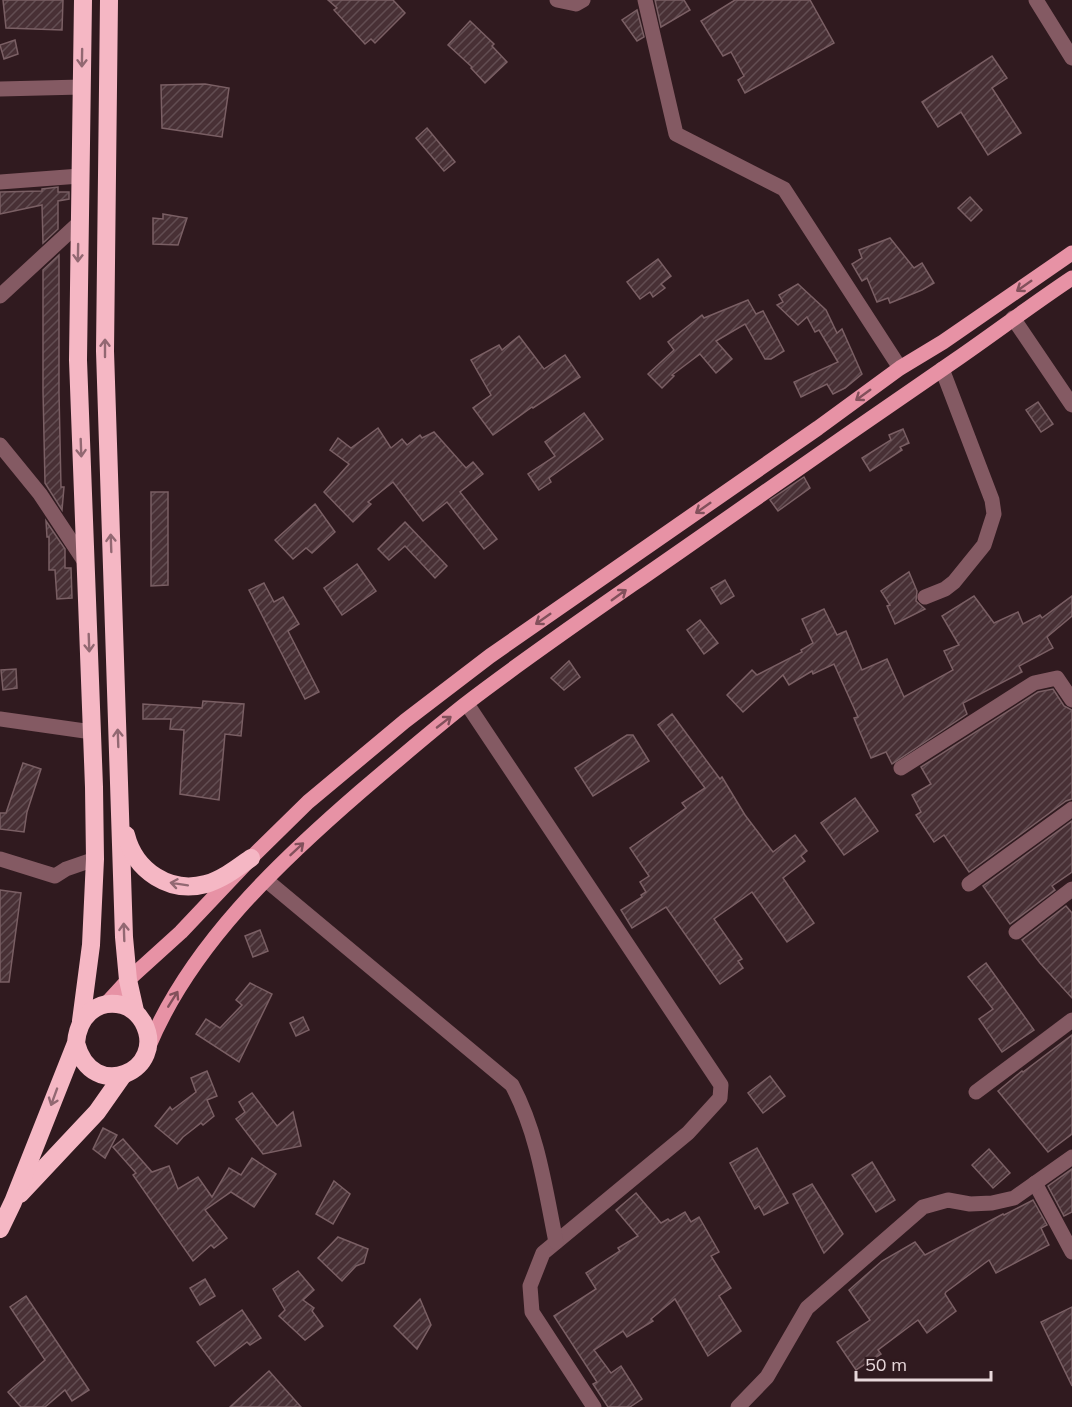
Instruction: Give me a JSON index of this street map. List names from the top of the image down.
{
  "scale_bar": "50 m"
}
